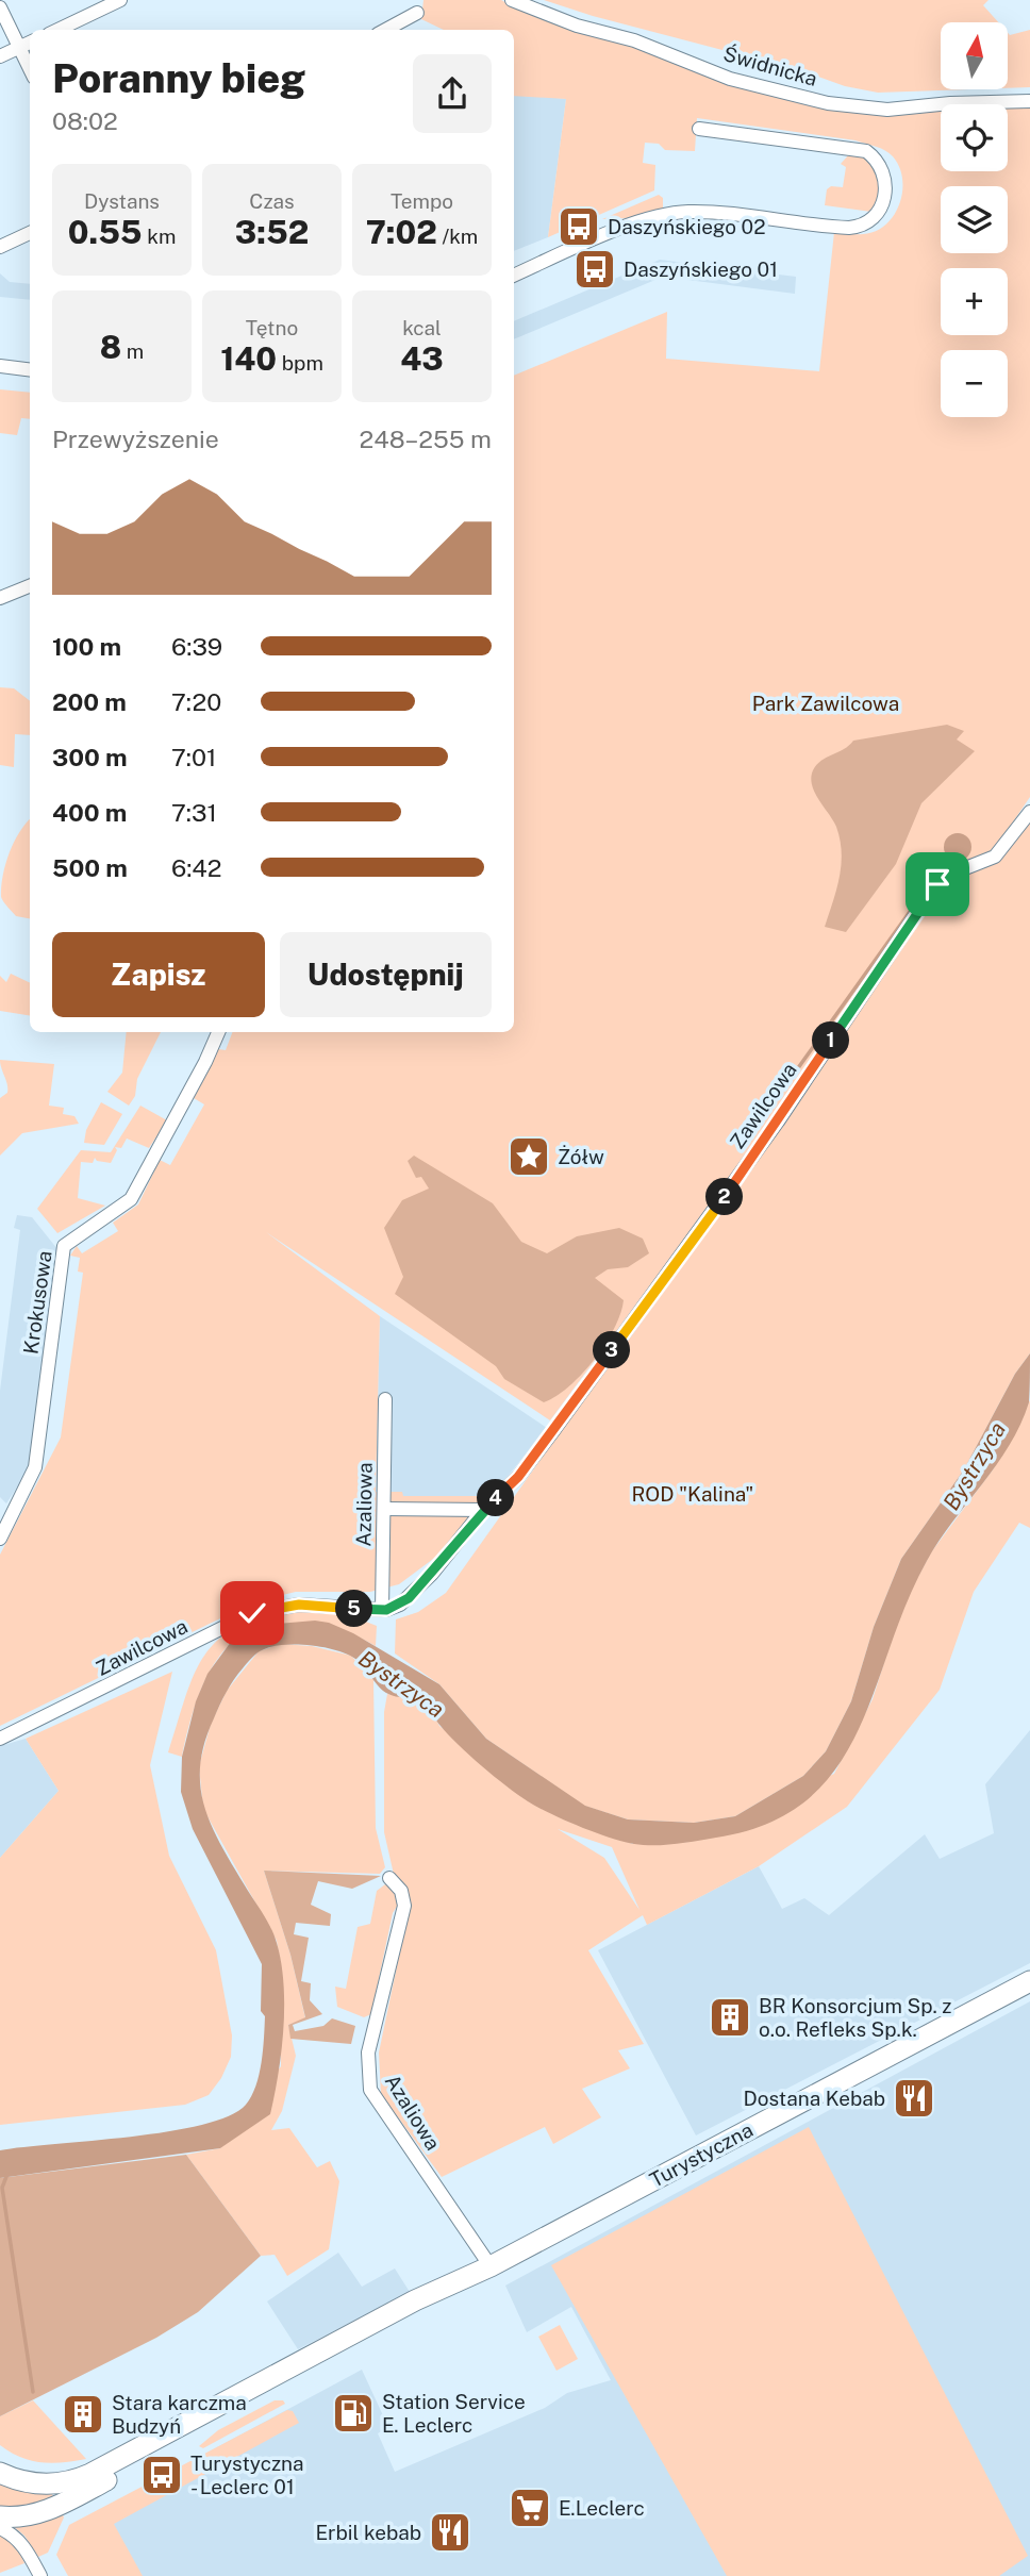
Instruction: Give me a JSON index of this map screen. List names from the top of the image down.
{
  "streets": {
    "main road": ["Turystyczna"],
    "street": [
      "Świdnicka",
      "Zawilcowa",
      "Krokusowa",
      "Azaliowa"
    ]
  },
  "crossings": [
    ["Zawilcowa", "Azaliowa"],
    ["Azaliowa", "Turystyczna"]
  ],
  "water": ["Bystrzyca"],
  "parks": ["Park Zawilcowa", "ROD \"Kalina\""],
  "places": {
    "bus stop": ["Daszyńskiego 02", "Daszyńskiego 01", "Turystyczna - Leclerc 01"],
    "place": ["Żółw"],
    "building": ["BR Konsorcjum Sp. z o.o. Refleks Sp.k.", "Stara karczma Budzyń"],
    "restaurant": ["Dostana Kebab", "Erbil kebab"],
    "fuel station": ["Station Service E. Leclerc"],
    "supermarket": ["E.Leclerc"]
  },
  "north": "top",
  "page": {
    "map_buttons": ["+", "−"],
    "heading": ["Poranny bieg", "08:02"],
    "stats": [
      ["Dystans", "0.55 km"],
      ["Czas", "3:52"],
      ["Tempo", "7:02 /km"],
      ["8 m"],
      ["Tętno", "140 bpm"],
      ["kcal", "43"]
    ],
    "chart": ["Przewyższenie", "248–255 m"],
    "list": [
      {
        "name": "100 m",
        "note": "6:39"
      },
      {
        "name": "200 m",
        "note": "7:20"
      },
      {
        "name": "300 m",
        "note": "7:01"
      },
      {
        "name": "400 m",
        "note": "7:31"
      },
      {
        "name": "500 m",
        "note": "6:42"
      }
    ],
    "buttons": ["Zapisz", "Udostępnij"],
    "pins": [
      "1",
      "2",
      "3",
      "4",
      "5"
    ]
  }
}
